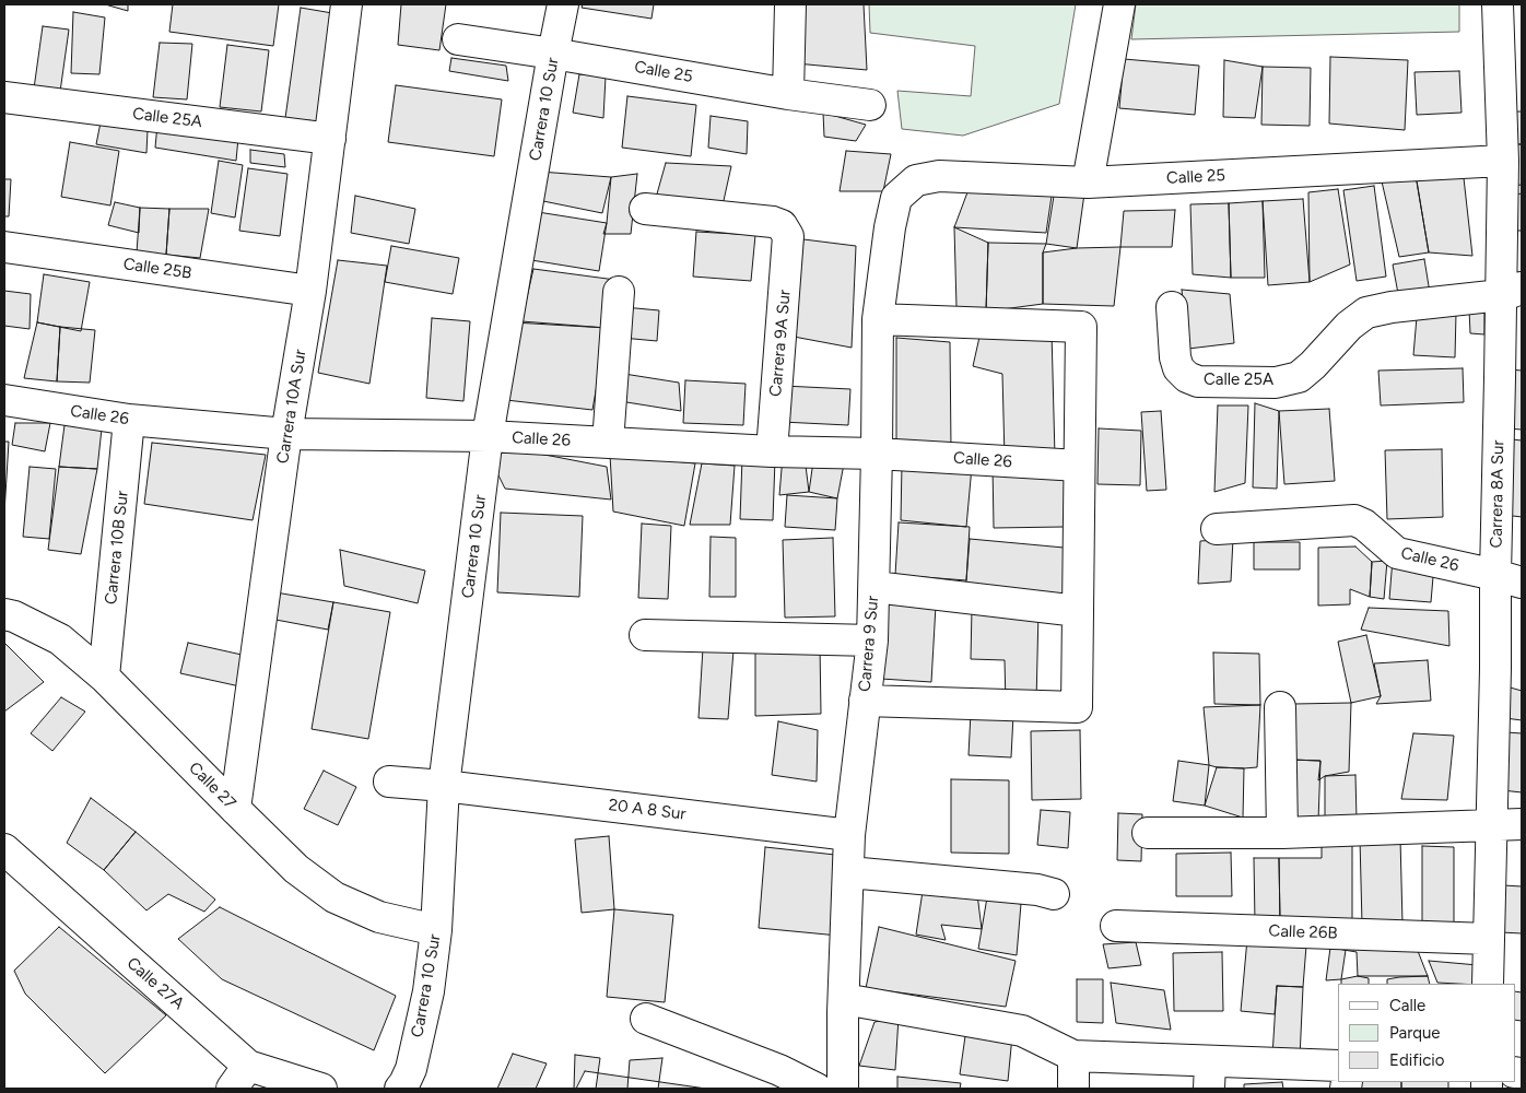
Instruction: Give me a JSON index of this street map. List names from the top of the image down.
{
  "streets": {
    "street": [
      "Calle 25",
      "Carrera 10 Sur",
      "Calle 25A",
      "Calle 25B",
      "Carrera 9A Sur",
      "Carrera 10A Sur",
      "Calle 26",
      "Carrera 8A Sur",
      "Carrera 10B Sur",
      "Carrera 9 Sur",
      "Calle 27",
      "20 A 8 Sur",
      "Calle 26B",
      "Calle 27A"
    ]
  },
  "crossings": [
    ["Calle 25", "Carrera 10 Sur"],
    ["Calle 25", "Carrera 8A Sur"],
    ["Calle 25", "Carrera 9 Sur"],
    ["Carrera 10 Sur", "Calle 26"],
    ["Carrera 10 Sur", "Calle 27"],
    ["Carrera 10 Sur", "20 A 8 Sur"],
    ["Calle 25A", "Carrera 10A Sur"],
    ["Calle 25A", "Carrera 8A Sur"],
    ["Calle 25B", "Carrera 10A Sur"],
    ["Carrera 9A Sur", "Calle 26"],
    ["Carrera 10A Sur", "Calle 26"],
    ["Carrera 10A Sur", "Calle 27"],
    ["Calle 26", "Carrera 8A Sur"],
    ["Calle 26", "Carrera 10B Sur"],
    ["Calle 26", "Carrera 9 Sur"],
    ["Carrera 8A Sur", "Calle 26B"],
    ["Carrera 10B Sur", "Calle 27"],
    ["Carrera 9 Sur", "20 A 8 Sur"]
  ],
  "legend": ["Calle", "Parque", "Edificio"]
}
